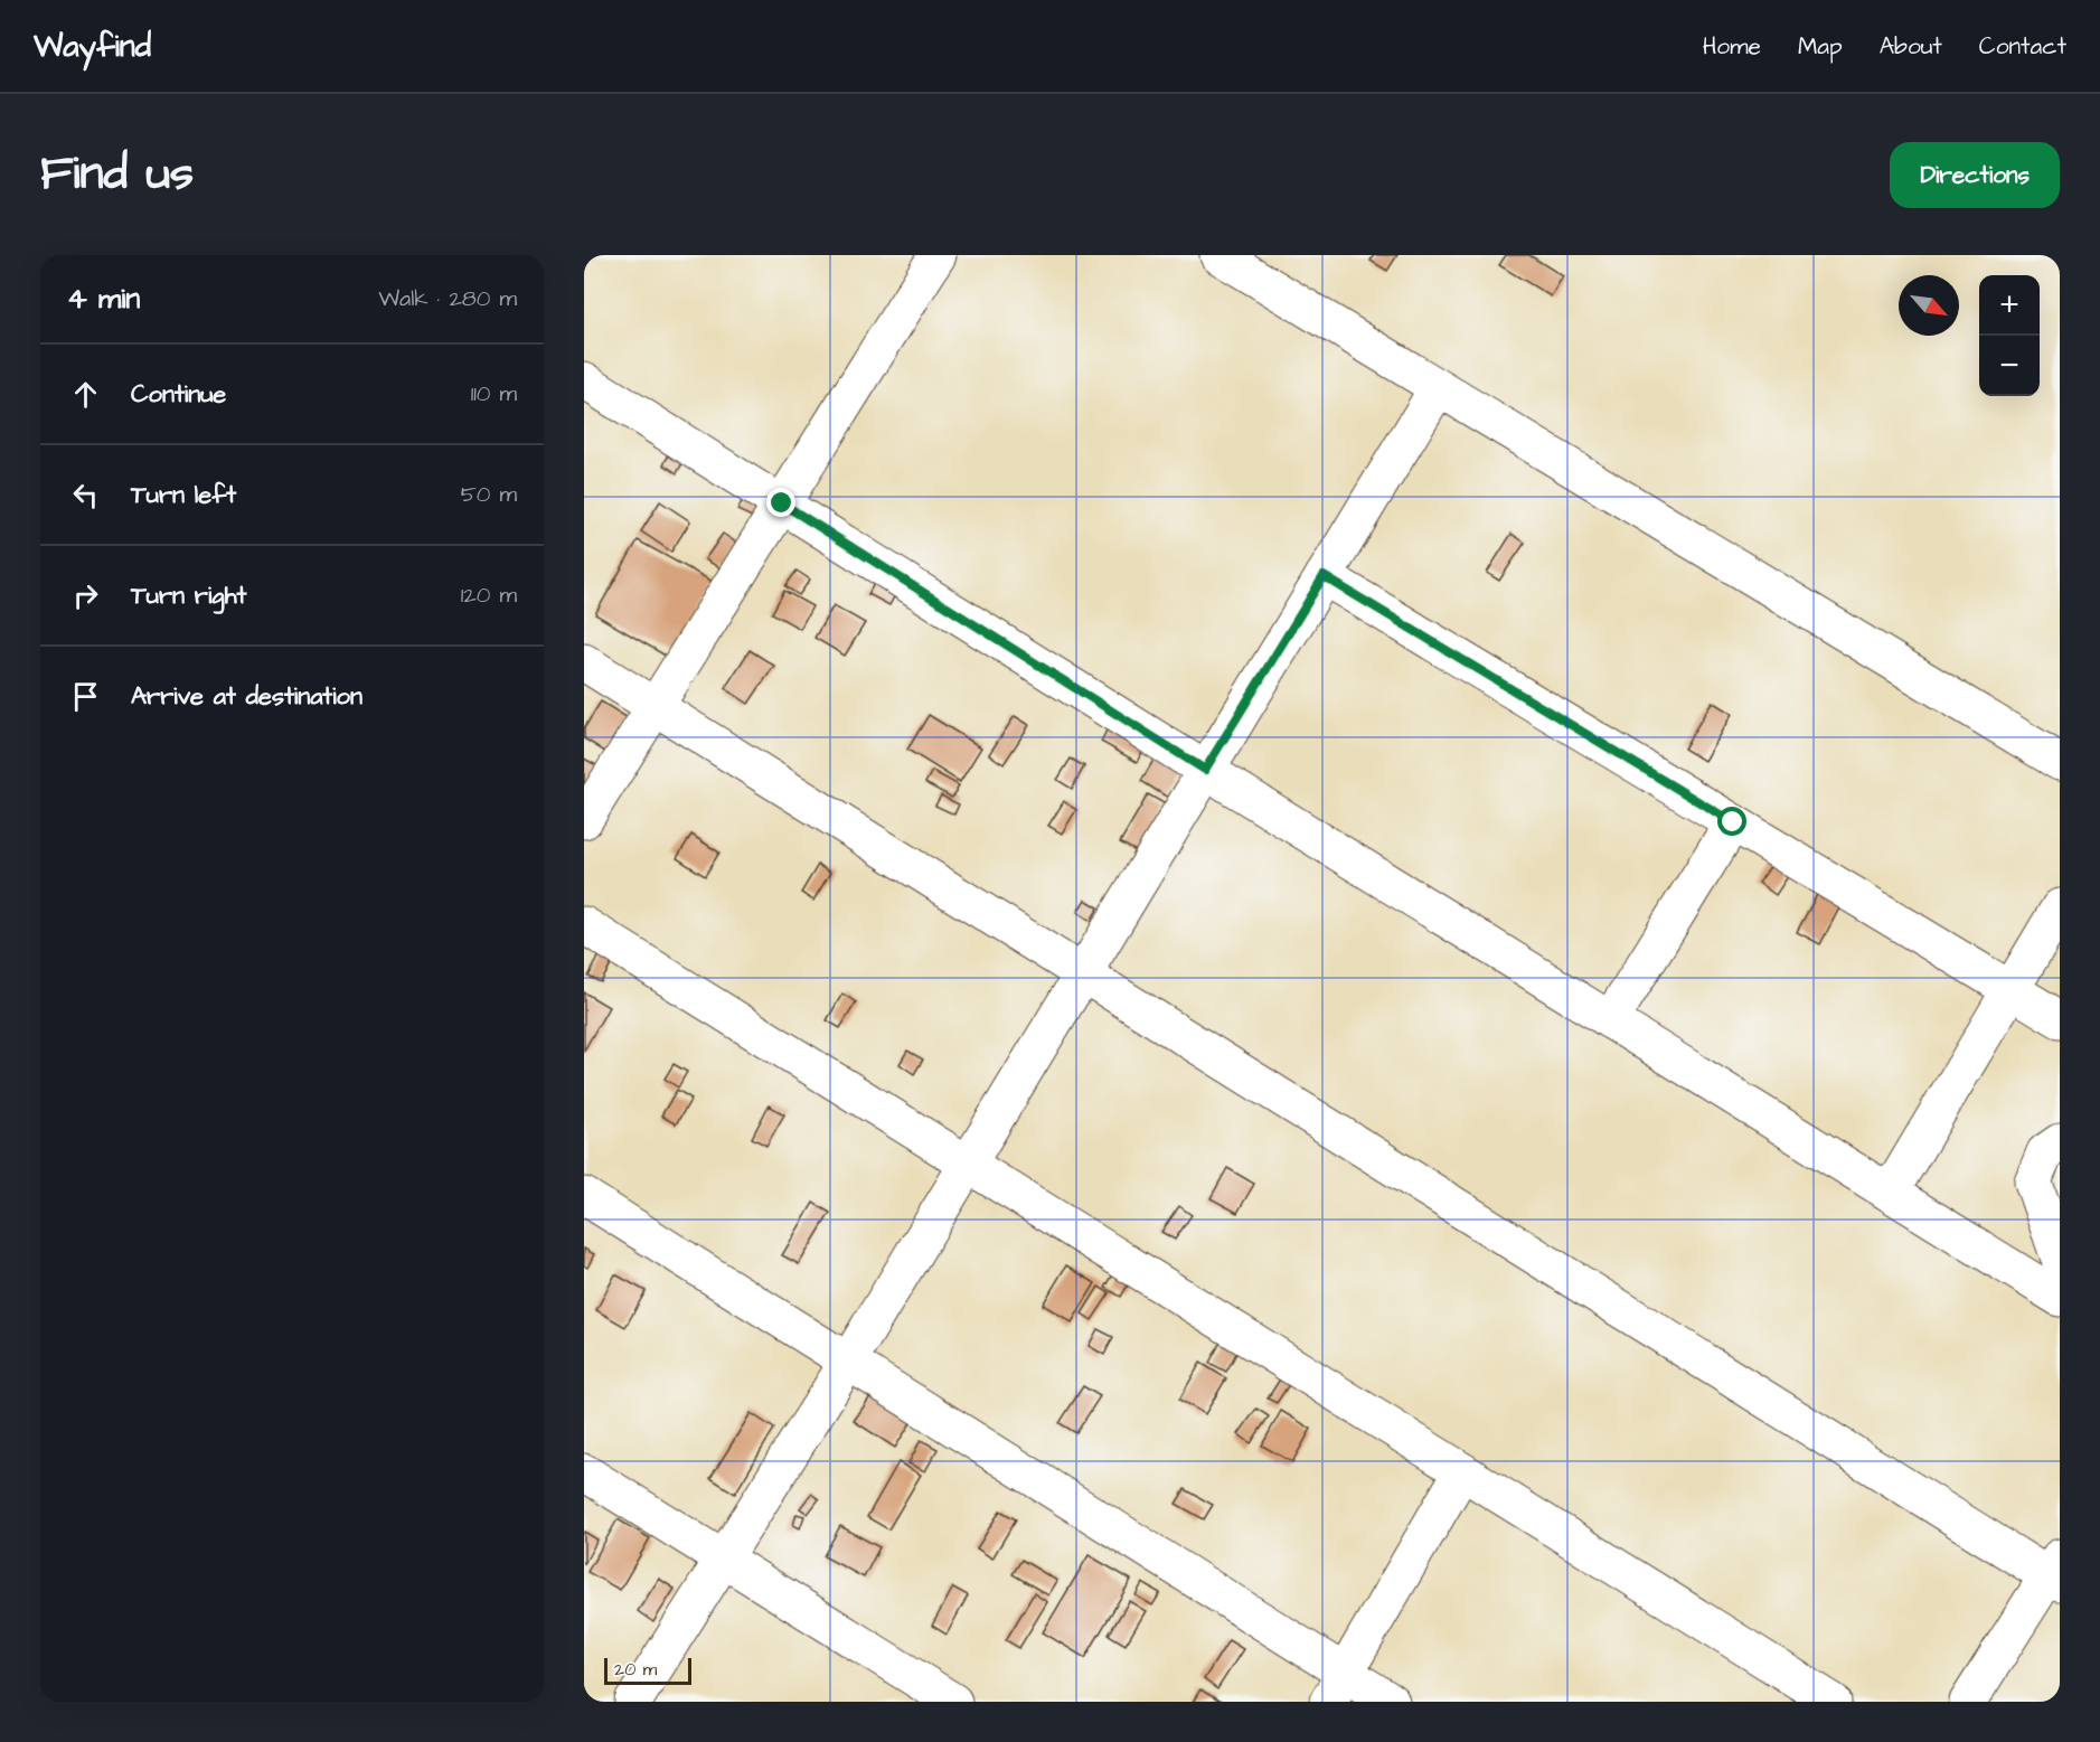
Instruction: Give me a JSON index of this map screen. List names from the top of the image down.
{
  "scale_bar": "20 m",
  "north": "bottom right",
  "page": {
    "header": "Wayfind",
    "nav": [
      "Home",
      "Map",
      "About",
      "Contact"
    ],
    "title": "Find us",
    "buttons": "Directions",
    "heading": ["4 min", "Walk · 280 m"],
    "map_buttons": ["+", "−"],
    "list": [
      ["Continue", "110 m"],
      ["Turn left", "50 m"],
      ["Turn right", "120 m"],
      "Arrive at destination"
    ],
    "scale": "20 m"
  }
}
